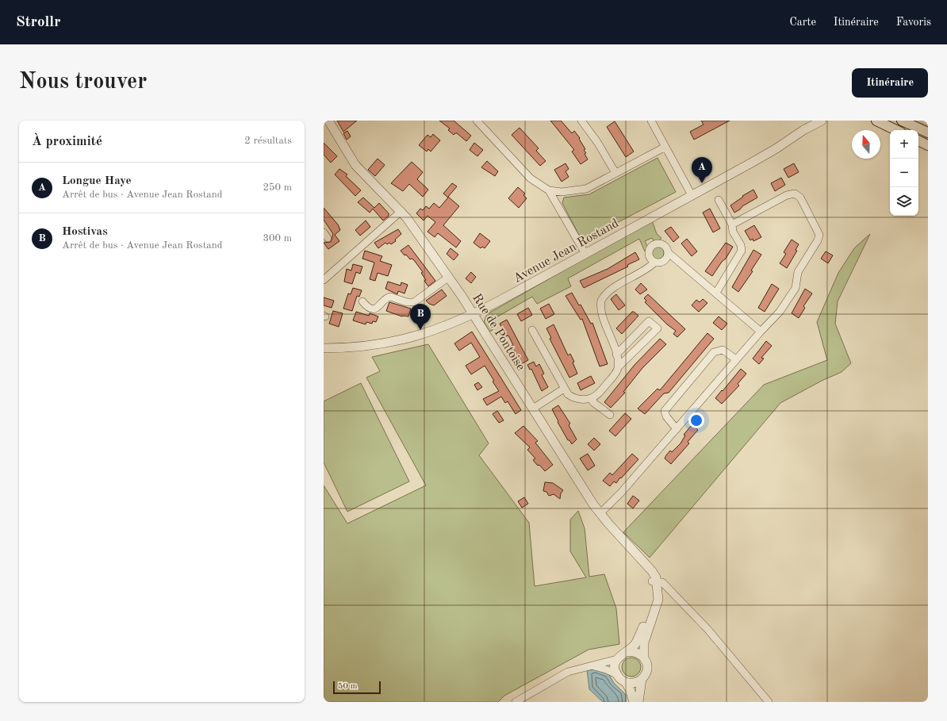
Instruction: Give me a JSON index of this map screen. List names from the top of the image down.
{
  "streets": {
    "street": ["Avenue Jean Rostand", "Rue de Pontoise"]
  },
  "crossings": [
    ["Avenue Jean Rostand", "Rue de Pontoise"]
  ],
  "scale_bar": "50 m",
  "north": "top",
  "page": {
    "header": "Strollr",
    "nav": ["Carte", "Itinéraire", "Favoris"],
    "buttons": "Itinéraire",
    "title": "Nous trouver",
    "heading": ["À proximité", "2 résultats"],
    "map_buttons": ["+", "−"],
    "pins": ["A", "B"],
    "list": [
      {
        "mark": "A",
        "name": "Longue Haye",
        "note": "Arrêt de bus · Avenue Jean Rostand",
        "value": "250 m"
      },
      {
        "mark": "B",
        "name": "Hostivas",
        "note": "Arrêt de bus · Avenue Jean Rostand",
        "value": "300 m"
      }
    ],
    "scale": "50 m"
  }
}
